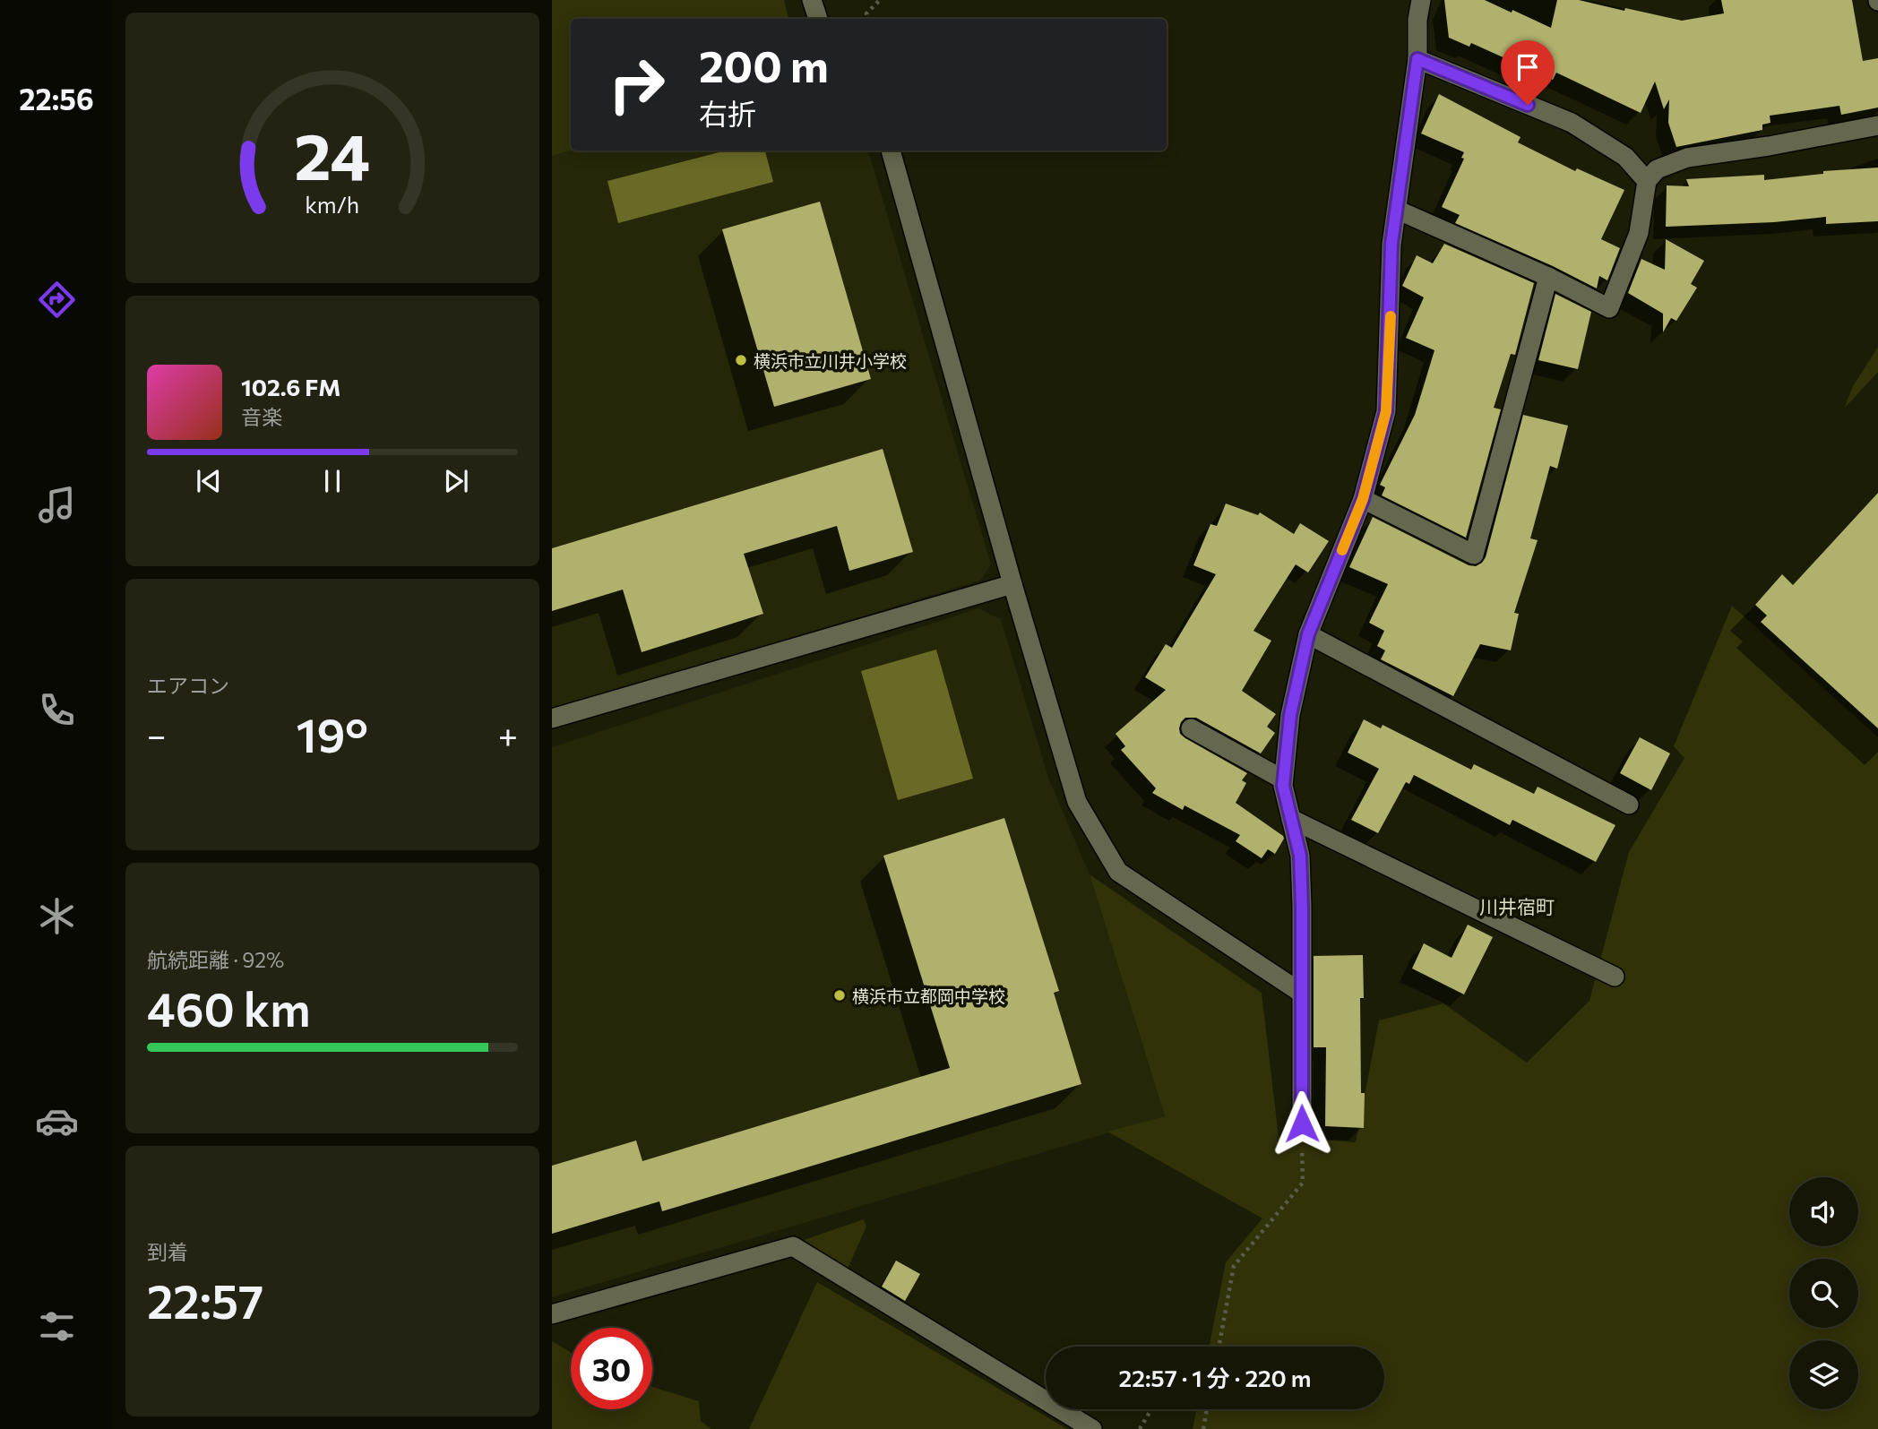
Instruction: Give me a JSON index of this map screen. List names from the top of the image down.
{
  "districts": ["川井宿町"],
  "places": ["横浜市立川井小学校", "横浜市立都岡中学校"],
  "page": {
    "tabs": "22:56",
    "turn": ["200 m", "右折"],
    "song": ["102.6 FM", "音楽"],
    "tile": [
      "エアコン",
      ["航続距離 · 92%", "460 km"],
      ["到着", "22:57"]
    ],
    "heat": ["−", "19°", "+"],
    "limit": "30",
    "trip": "22:57 · 1 分 · 220 m",
    "gauge": ["24", "km/h"]
  }
}
